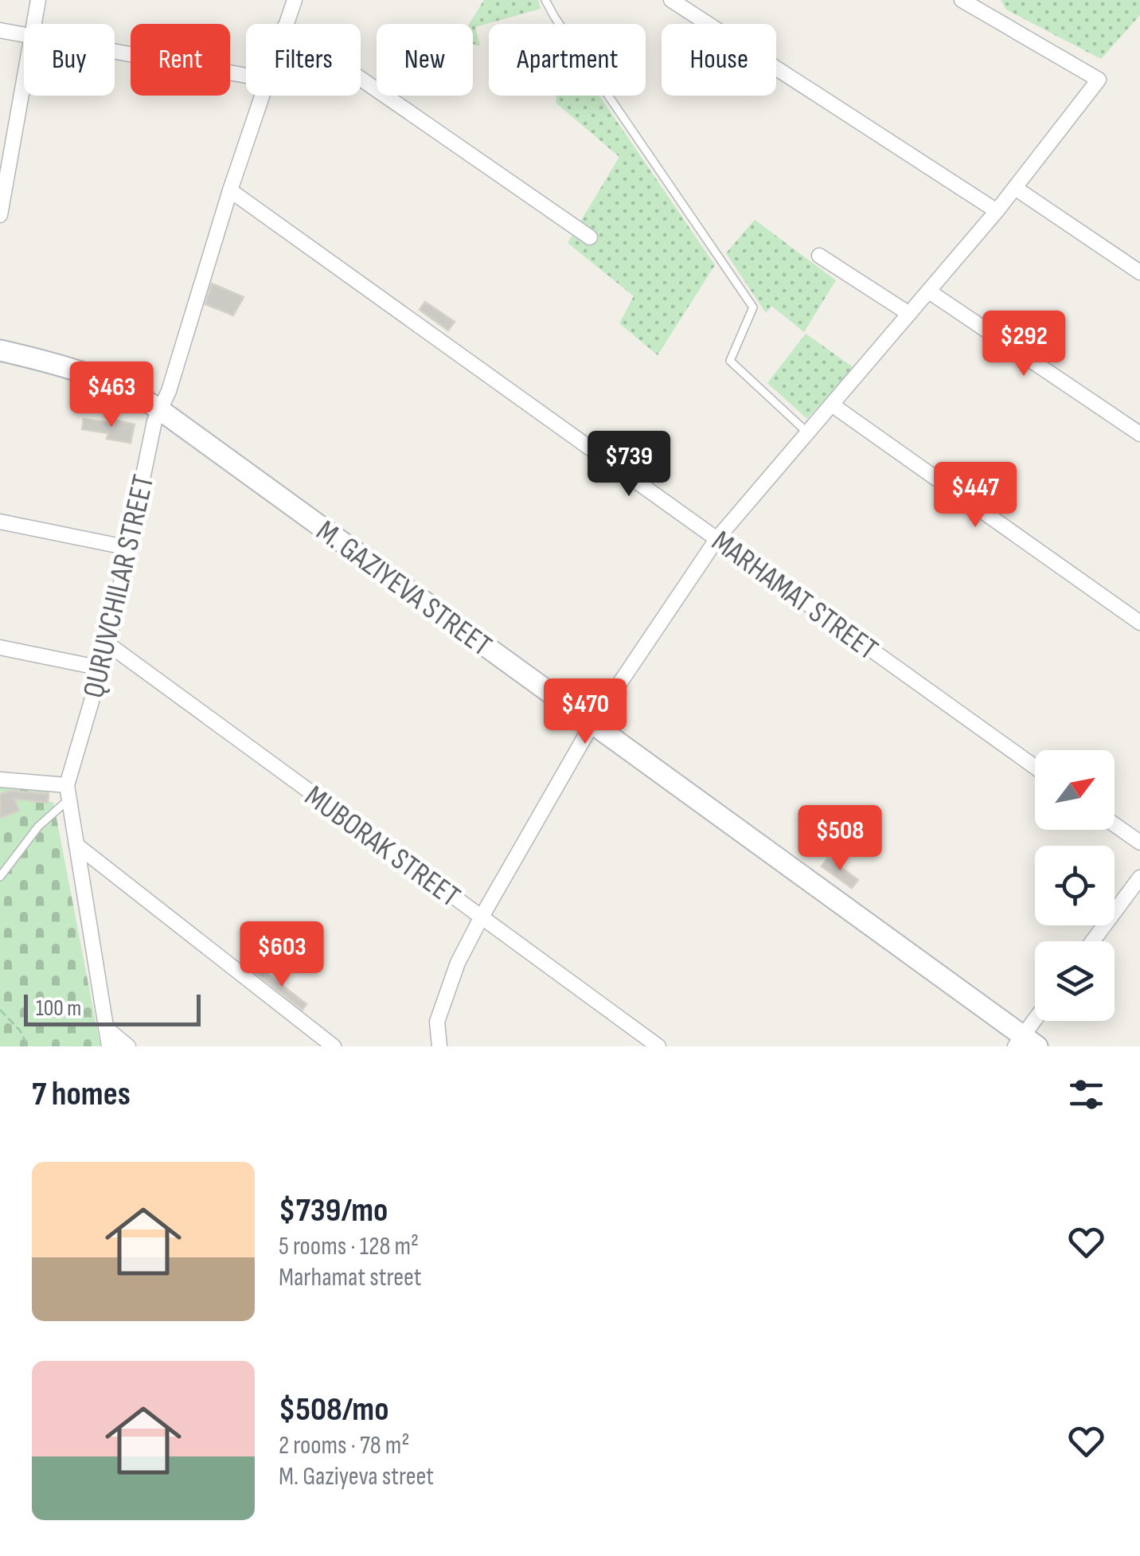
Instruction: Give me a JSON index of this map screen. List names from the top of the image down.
{
  "streets": {
    "street": [
      "QURUVCHILAR STREET",
      "M. GAZIYEVA STREET",
      "MARHAMAT STREET",
      "MUBORAK STREET"
    ]
  },
  "crossings": [
    ["QURUVCHILAR STREET", "M. GAZIYEVA STREET"],
    ["QURUVCHILAR STREET", "MARHAMAT STREET"],
    ["QURUVCHILAR STREET", "MUBORAK STREET"]
  ],
  "scale_bar": "100 m",
  "north": "top right",
  "page": {
    "chip": [
      "Buy",
      "Rent",
      "Filters",
      "New",
      "Apartment",
      "House"
    ],
    "price": [
      "$292",
      "$463",
      "$739",
      "$447",
      "$470",
      "$508",
      "$603"
    ],
    "scale": "100 m",
    "heading": "7 homes",
    "list": [
      {
        "name": "$739/mo",
        "note": "5 rooms · 128 m² · Marhamat street"
      },
      {
        "name": "$508/mo",
        "note": "2 rooms · 78 m² · M. Gaziyeva street"
      }
    ]
  }
}
